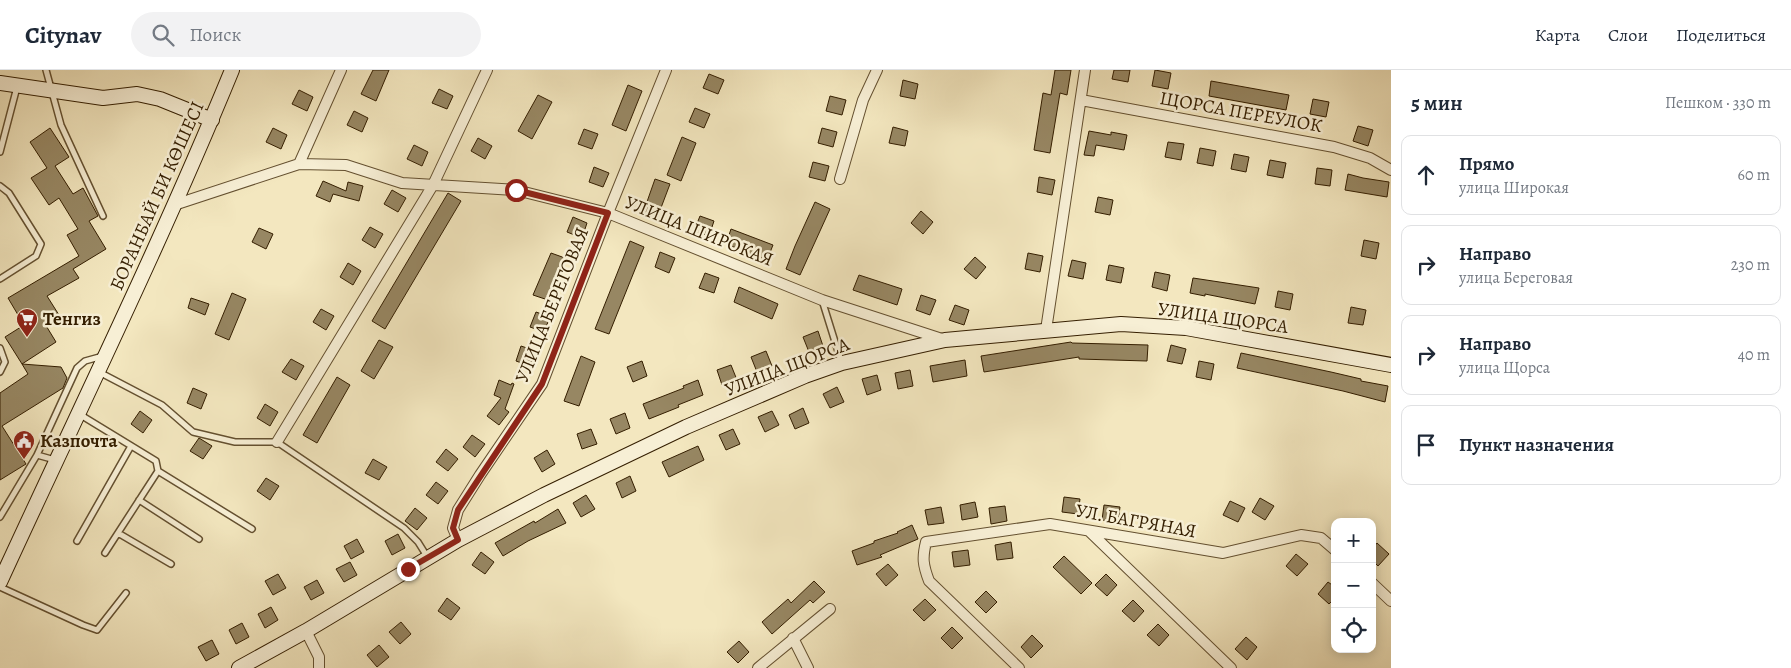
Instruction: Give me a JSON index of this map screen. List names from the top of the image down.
{
  "streets": {
    "street": [
      "ЩОРСА ПЕРЕУЛОК",
      "БОРАНБАЙ БИ КӨШЕСІ",
      "УЛИЦА ШИРОКАЯ",
      "УЛИЦА БЕРЕГОВАЯ",
      "УЛИЦА ЩОРСА",
      "УЛ. БАГРЯНАЯ"
    ]
  },
  "crossings": [
    ["БОРАНБАЙ БИ КӨШЕСІ", "УЛИЦА ШИРОКАЯ"],
    ["УЛИЦА ШИРОКАЯ", "УЛИЦА БЕРЕГОВАЯ"],
    ["УЛИЦА ШИРОКАЯ", "УЛИЦА ЩОРСА"],
    ["УЛИЦА БЕРЕГОВАЯ", "УЛИЦА ЩОРСА"]
  ],
  "places": {
    "supermarket": ["Тенгиз"],
    "public building": ["Казпочта"]
  },
  "page": {
    "header": "Citynav",
    "search": "Поиск",
    "nav": ["Карта", "Слои", "Поделиться"],
    "heading": ["5 мин", "Пешком · 330 m"],
    "list": [
      ["Прямо", "улица Широкая", "60 m"],
      ["Направо", "улица Береговая", "230 m"],
      ["Направо", "улица Щорса", "40 m"],
      "Пункт назначения"
    ],
    "map_buttons": ["+", "−"]
  }
}
